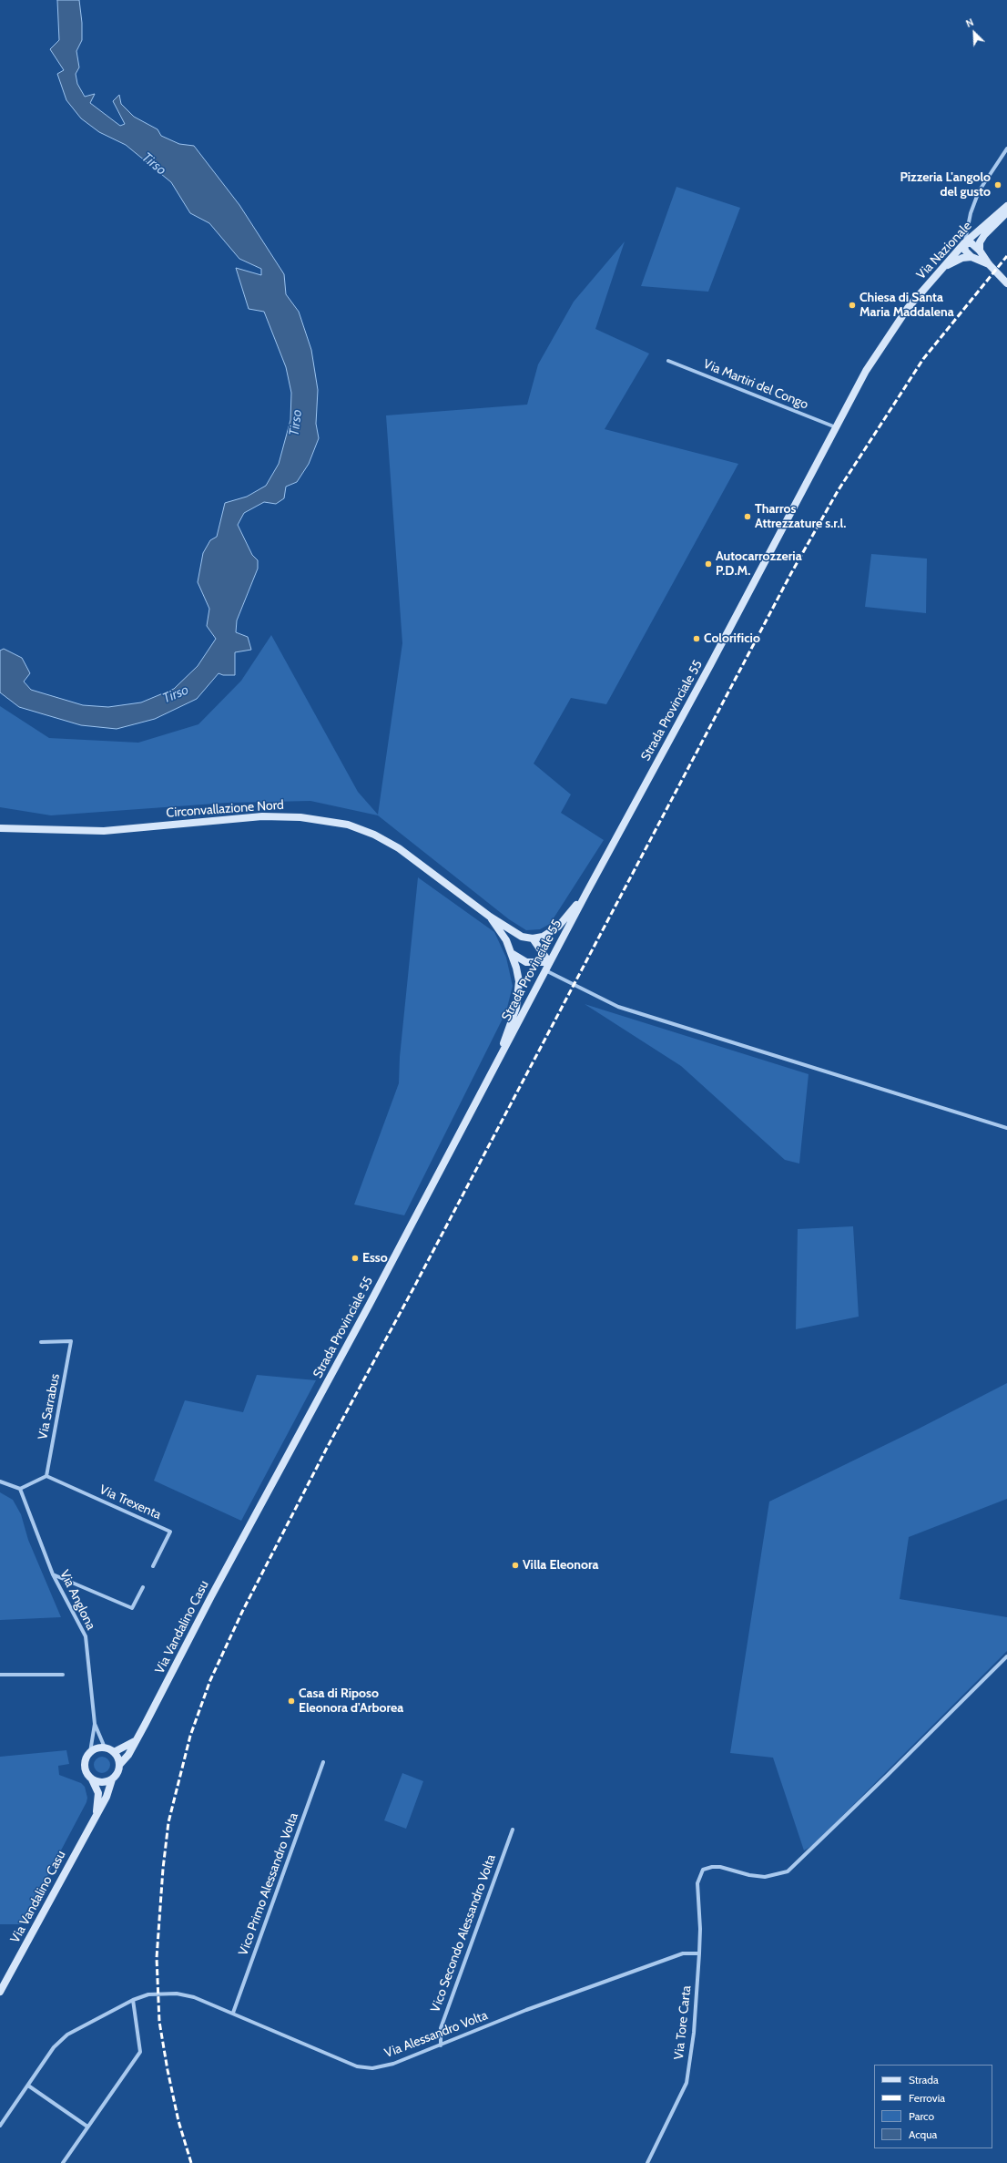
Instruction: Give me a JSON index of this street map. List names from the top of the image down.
{
  "streets": {
    "main road": [
      "Via Nazionale",
      "Strada Provinciale 55",
      "Circonvallazione Nord",
      "Via Vandalino Casu"
    ],
    "street": [
      "Via Martiri del Congo",
      "Via Sarrabus",
      "Via Trexenta",
      "Via Anglona",
      "Vico Primo Alessandro Volta",
      "Vico Secondo Alessandro Volta",
      "Via Tore Carta",
      "Via Alessandro Volta"
    ]
  },
  "crossings": [
    ["Via Nazionale", "Via Martiri del Congo"],
    ["Via Nazionale", "Strada Provinciale 55"],
    ["Via Martiri del Congo", "Strada Provinciale 55"],
    ["Strada Provinciale 55", "Circonvallazione Nord"],
    ["Strada Provinciale 55", "Via Vandalino Casu"],
    ["Via Sarrabus", "Via Trexenta"],
    ["Via Anglona", "Via Vandalino Casu"],
    ["Vico Primo Alessandro Volta", "Via Alessandro Volta"],
    ["Vico Secondo Alessandro Volta", "Via Alessandro Volta"],
    ["Via Tore Carta", "Via Alessandro Volta"]
  ],
  "water": ["Tirso"],
  "places": [
    "Pizzeria L'angolo del gusto",
    "Chiesa di Santa Maria Maddalena",
    "Tharros Attrezzature s.r.l.",
    "Autocarrozzeria P.D.M.",
    "Colorificio",
    "Esso",
    "Villa Eleonora",
    "Casa di Riposo Eleonora d'Arborea"
  ],
  "legend": [
    "Strada",
    "Ferrovia",
    "Parco",
    "Acqua"
  ],
  "north": "top left"
}
